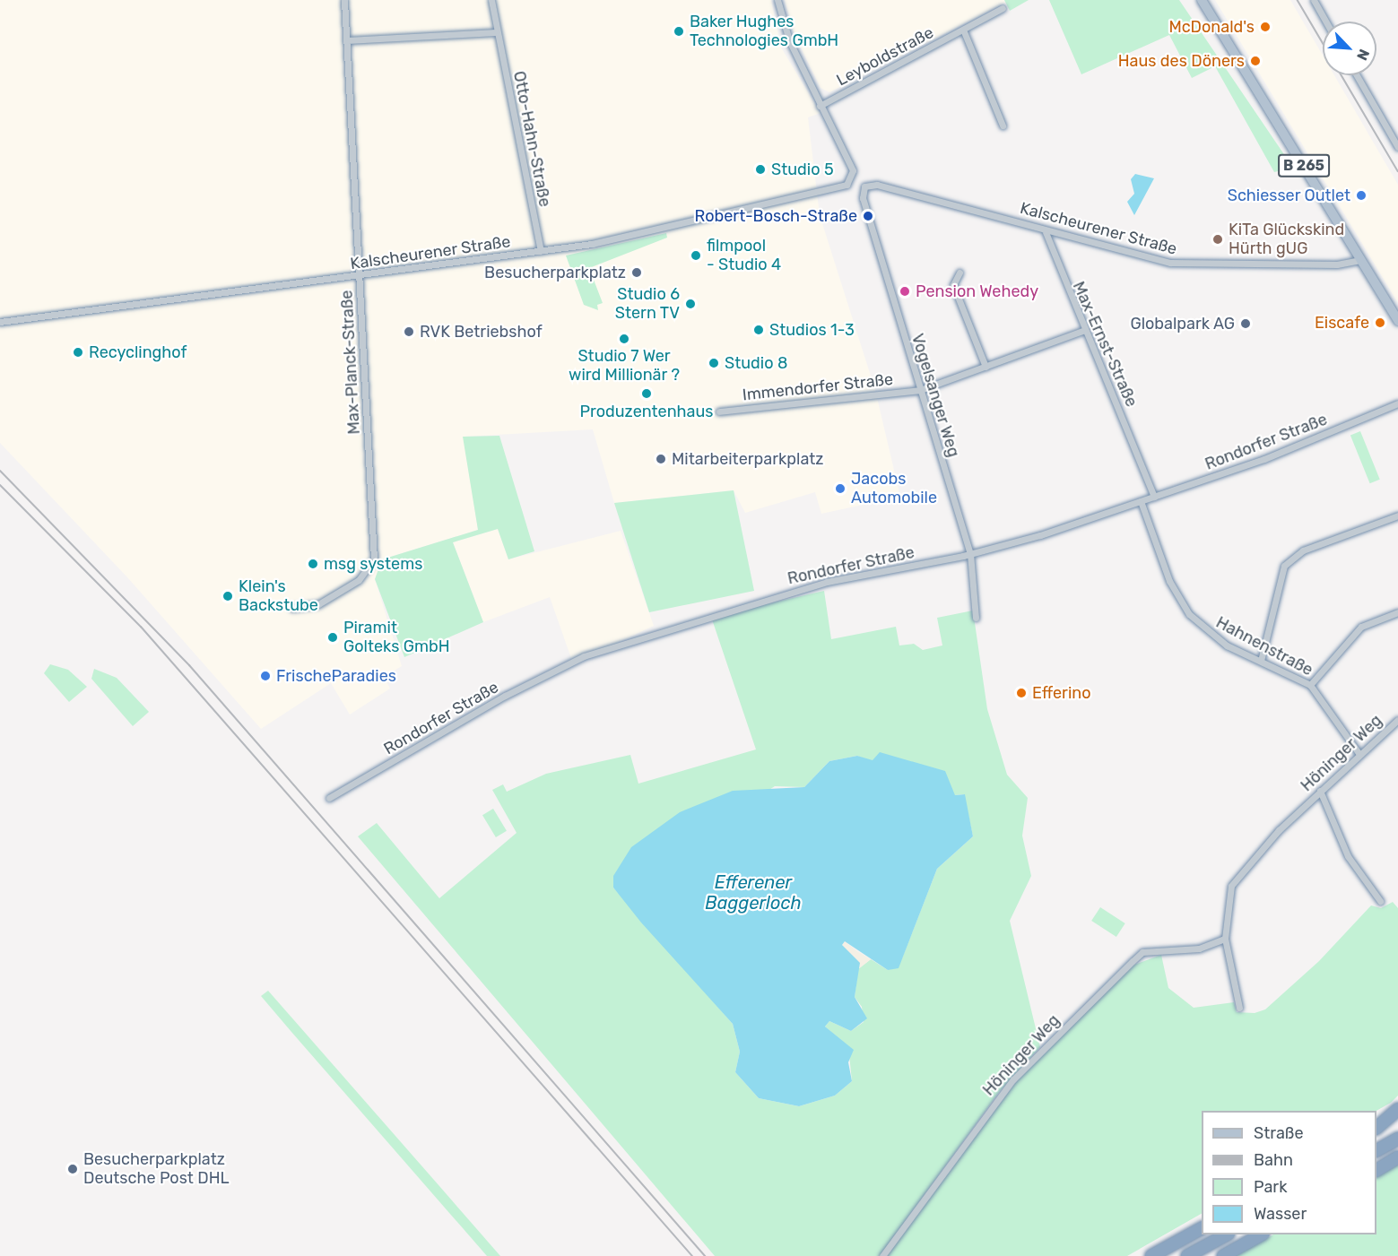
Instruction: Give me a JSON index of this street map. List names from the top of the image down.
{
  "streets": {
    "main road": ["B 265"],
    "street": [
      "Leyboldstraße",
      "Otto-Hahn-Straße",
      "Kalscheurener Straße",
      "Max-Ernst-Straße",
      "Max-Planck-Straße",
      "Immendorfer Straße",
      "Vogelsanger Weg",
      "Rondorfer Straße",
      "Hahnenstraße",
      "Höninger Weg"
    ]
  },
  "crossings": [
    ["Leyboldstraße", "Kalscheurener Straße"],
    ["Otto-Hahn-Straße", "Kalscheurener Straße"],
    ["B 265", "Kalscheurener Straße"],
    ["Kalscheurener Straße", "Max-Ernst-Straße"],
    ["Kalscheurener Straße", "Max-Planck-Straße"],
    ["Kalscheurener Straße", "Vogelsanger Weg"],
    ["Max-Ernst-Straße", "Immendorfer Straße"],
    ["Max-Ernst-Straße", "Rondorfer Straße"],
    ["Immendorfer Straße", "Vogelsanger Weg"],
    ["Vogelsanger Weg", "Rondorfer Straße"],
    ["Rondorfer Straße", "Hahnenstraße"],
    ["Hahnenstraße", "Höninger Weg"]
  ],
  "water": ["Efferener Baggerloch"],
  "places": [
    "McDonald's",
    "Baker Hughes Technologies GmbH",
    "Haus des Döners",
    "Studio 5",
    "Schiesser Outlet",
    "Robert-Bosch-Straße",
    "KiTa Glückskind Hürth gUG",
    "filmpool - Studio 4",
    "Besucherparkplatz",
    "Pension Wehedy",
    "Studio 6 Stern TV",
    "Eiscafe",
    "Globalpark AG",
    "Studios 1-3",
    "RVK Betriebshof",
    "Studio 7 Wer wird Millionär ?",
    "Recyclinghof",
    "Studio 8",
    "Produzentenhaus",
    "Mitarbeiterparkplatz",
    "Jacobs Automobile",
    "msg systems",
    "Klein's Backstube",
    "Piramit Golteks GmbH",
    "FrischeParadies",
    "Efferino",
    "Besucherparkplatz Deutsche Post DHL"
  ],
  "legend": [
    "Straße",
    "Bahn",
    "Park",
    "Wasser"
  ],
  "north": "bottom right"
}
